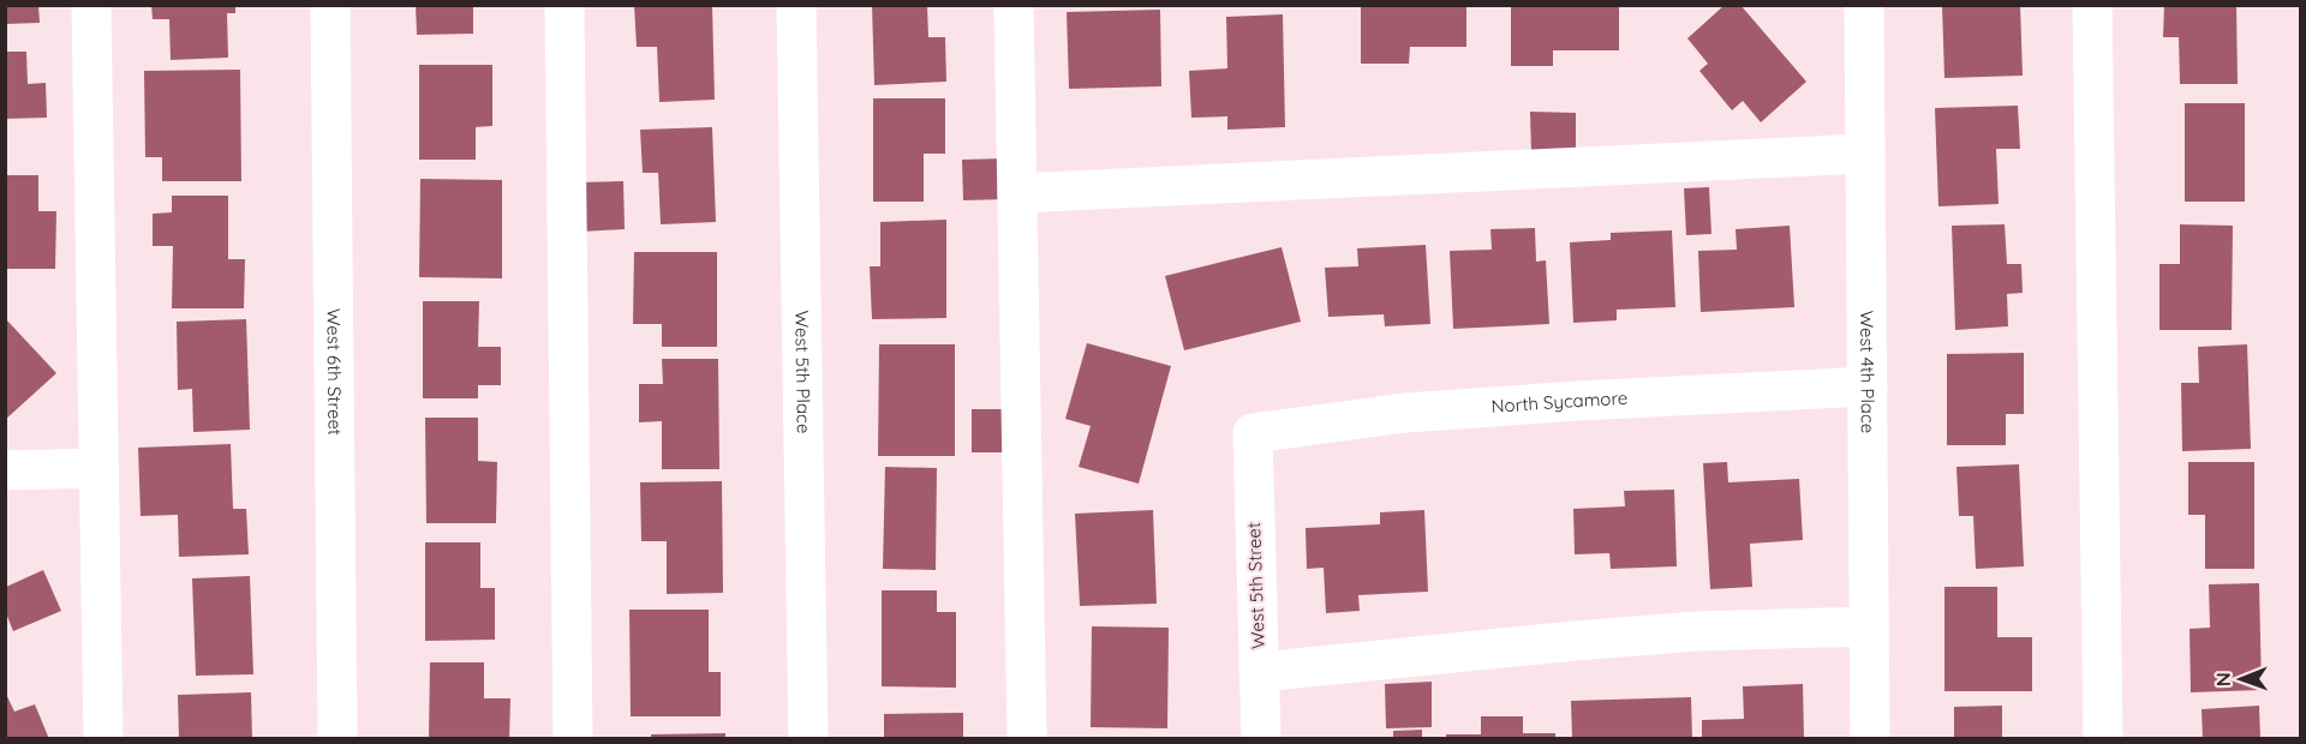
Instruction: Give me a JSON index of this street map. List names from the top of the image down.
{
  "streets": {
    "street": [
      "West 6th Street",
      "West 5th Place",
      "West 4th Place",
      "North Sycamore",
      "West 5th Street"
    ]
  },
  "crossings": [
    ["West 4th Place", "North Sycamore"],
    ["North Sycamore", "West 5th Street"]
  ],
  "north": "left"
}
